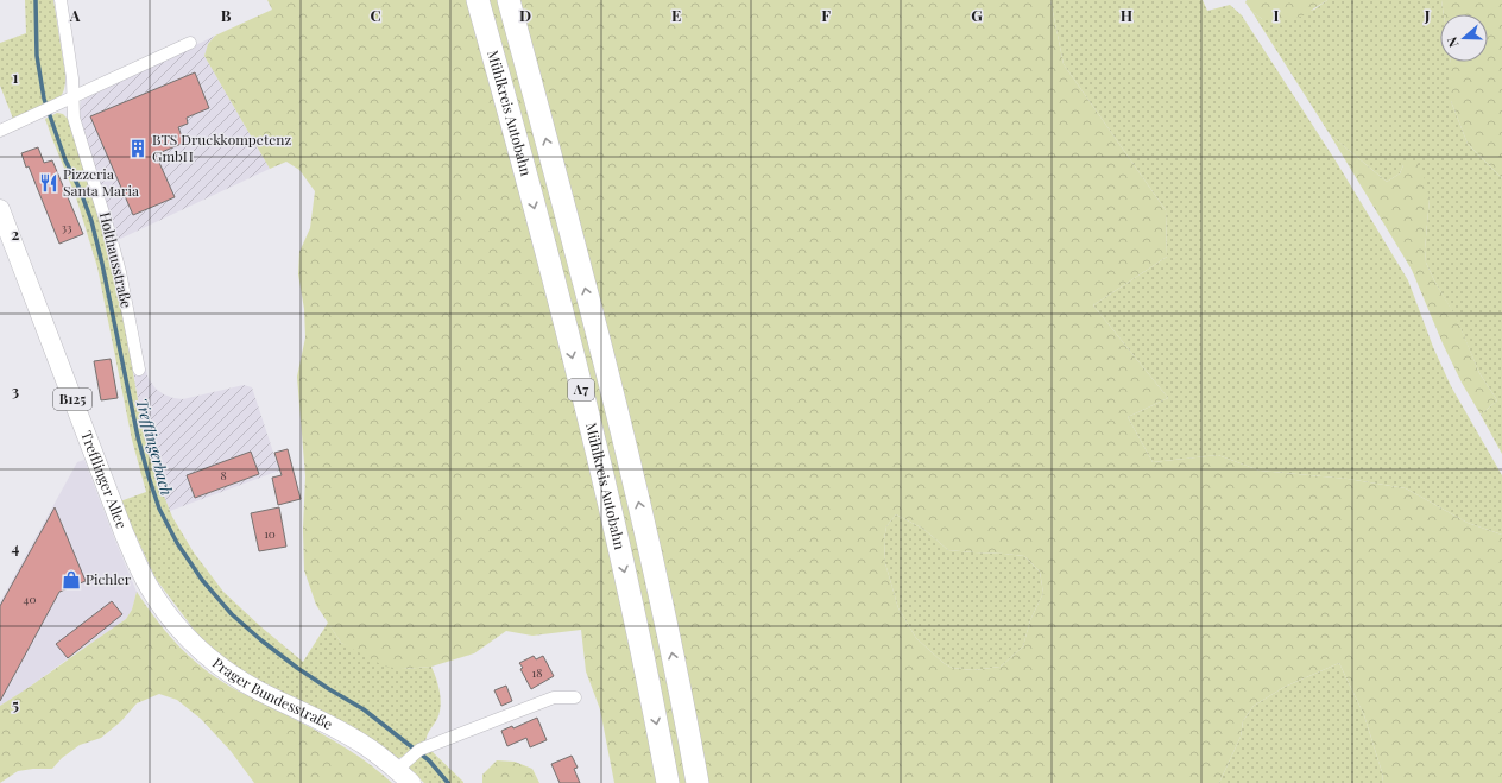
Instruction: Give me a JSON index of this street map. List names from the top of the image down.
{
  "streets": {
    "highway": ["Mühlkreis Autobahn", "A7"],
    "main road": ["B125", "Trefflinger Allee", "Prager Bundesstraße"],
    "street": ["Holthausstraße"]
  },
  "crossings": [
    ["Trefflinger Allee", "Prager Bundesstraße"]
  ],
  "water": ["Trefflingerbach"],
  "places": {
    "building": ["BTS Druckkompetenz GmbH"],
    "restaurant": ["Pizzeria Santa Maria"],
    "shop": ["Pichler"]
  },
  "house_numbers": [
    "33",
    "8",
    "10",
    "40",
    "18"
  ],
  "north": "left",
  "grid": {
    "columns": [
      "A",
      "B",
      "C",
      "D",
      "E",
      "F",
      "G",
      "H",
      "I",
      "J"
    ],
    "rows": [
      "1",
      "2",
      "3",
      "4",
      "5"
    ]
  }
}
